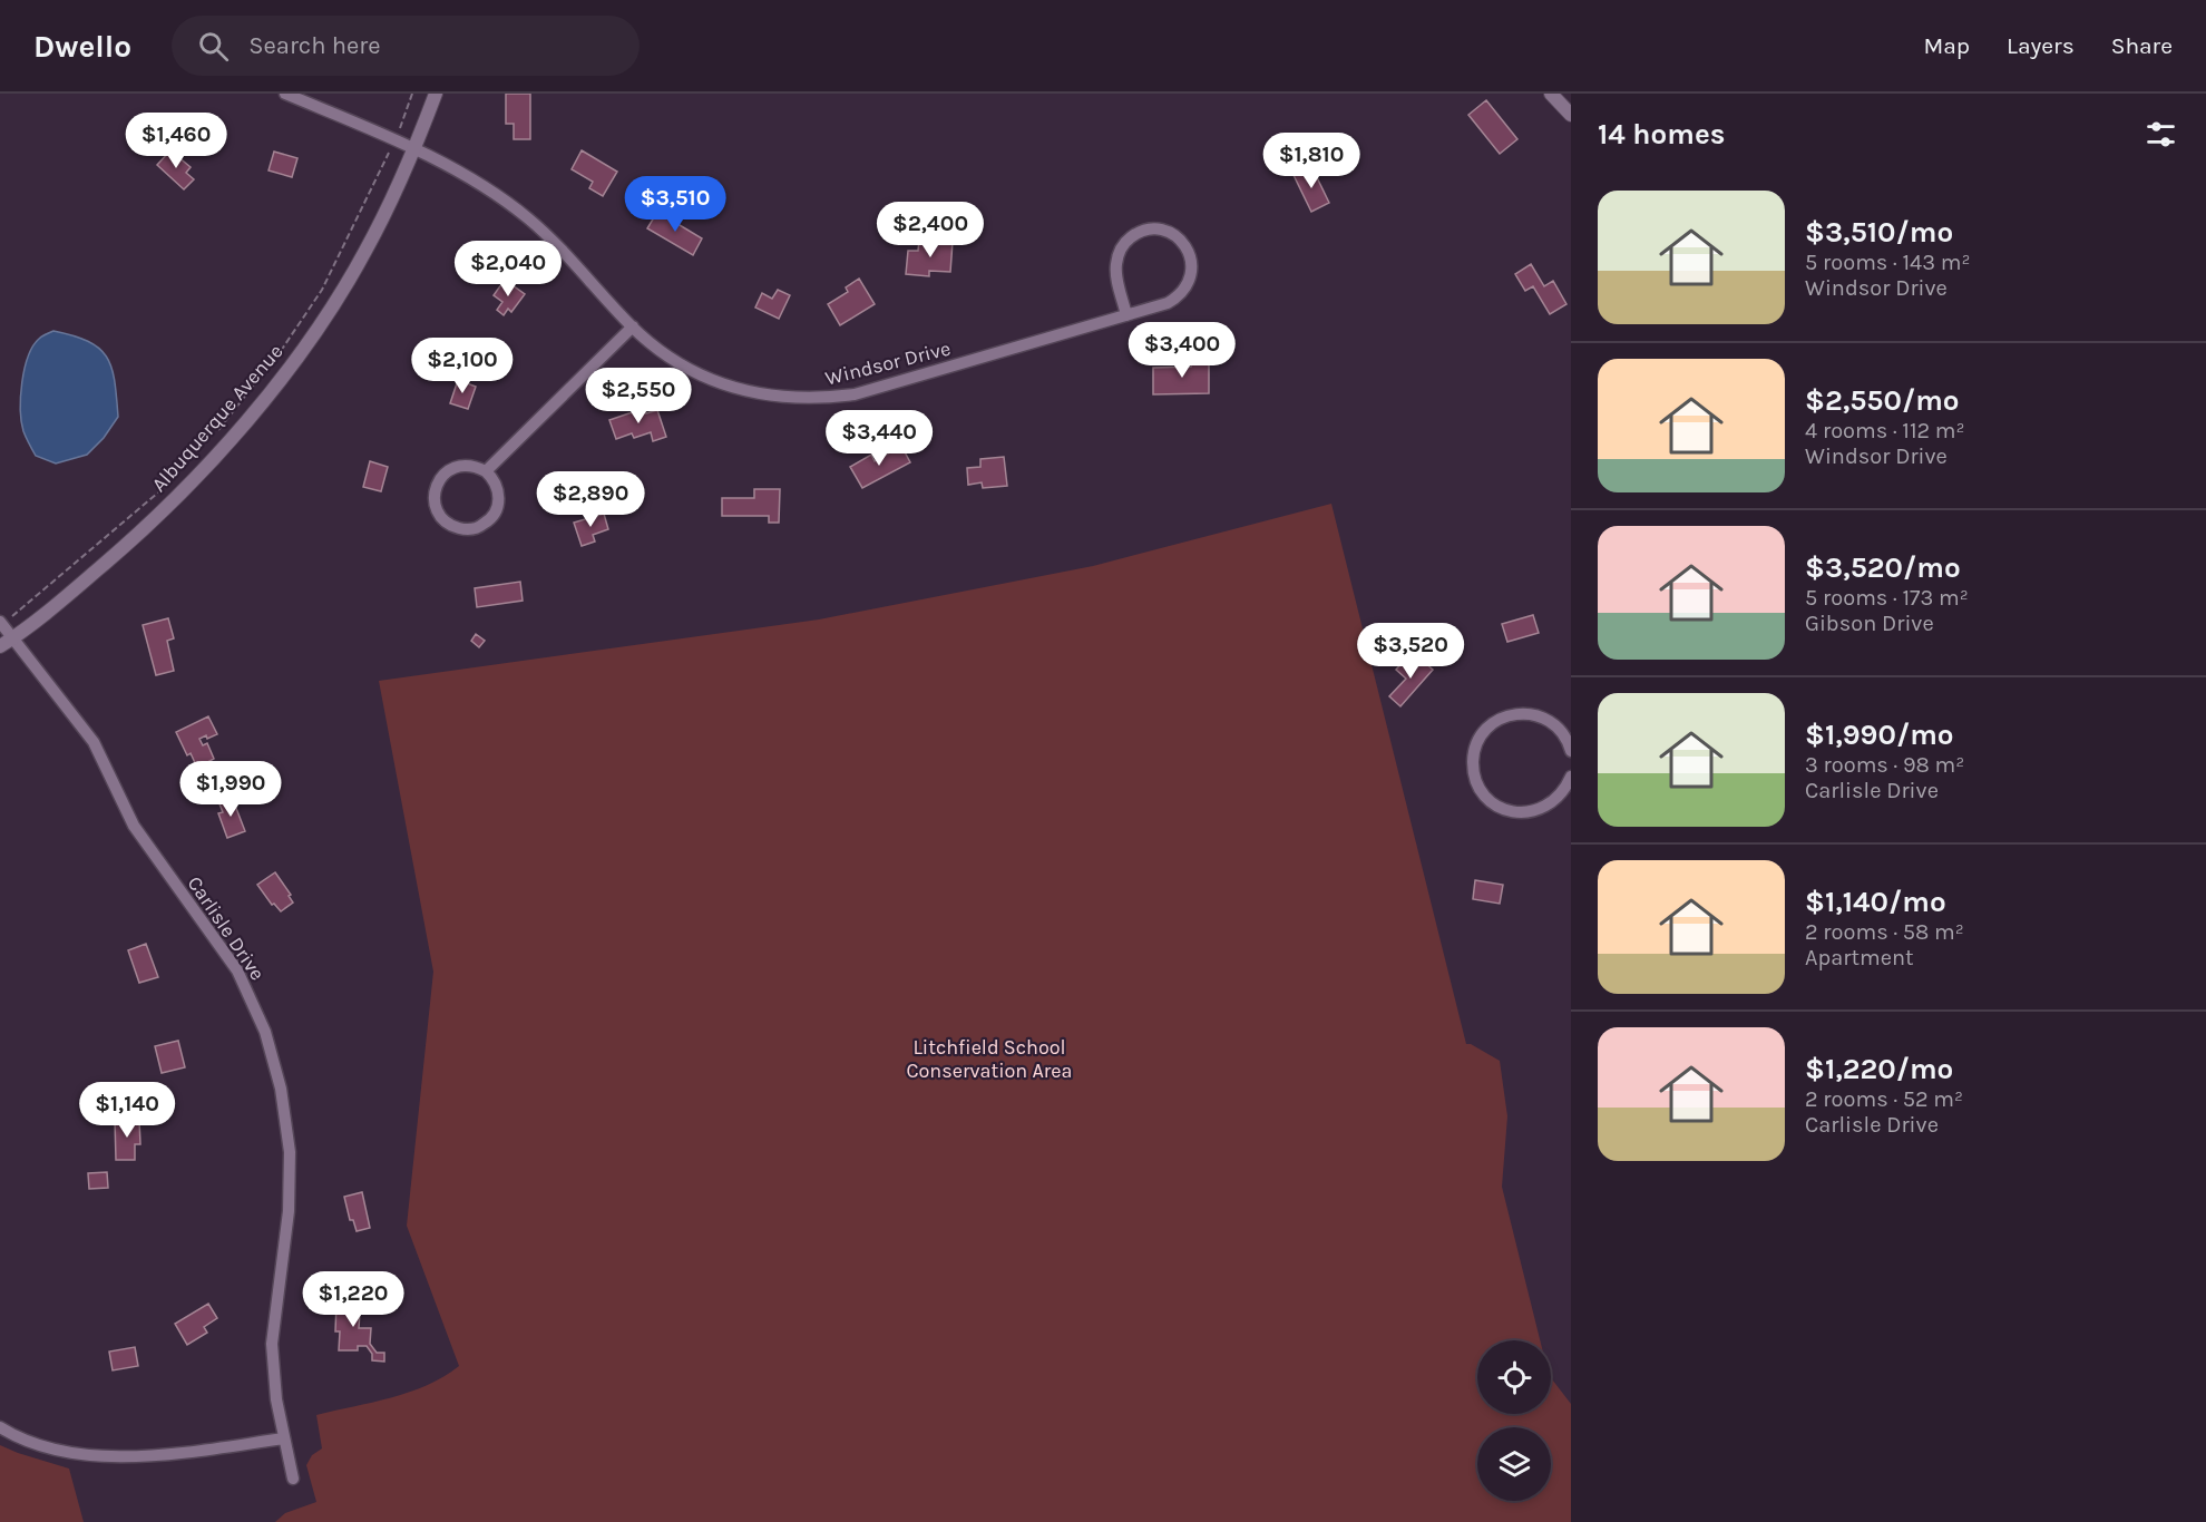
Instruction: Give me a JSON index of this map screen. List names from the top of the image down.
{
  "streets": {
    "street": ["Windsor Drive", "Albuquerque Avenue", "Carlisle Drive"]
  },
  "crossings": [
    ["Windsor Drive", "Albuquerque Avenue"],
    ["Albuquerque Avenue", "Carlisle Drive"]
  ],
  "parks": ["Litchfield School Conservation Area"],
  "page": {
    "header": "Dwello",
    "search": "Search here",
    "nav": ["Map", "Layers", "Share"],
    "heading": "14 homes",
    "price": [
      "$1,460",
      "$1,810",
      "$3,510",
      "$2,400",
      "$2,040",
      "$3,400",
      "$2,100",
      "$2,550",
      "$3,440",
      "$2,890",
      "$3,520",
      "$1,990",
      "$1,140",
      "$1,220"
    ],
    "list": [
      {
        "name": "$3,510/mo",
        "note": "5 rooms · 143 m² · Windsor Drive"
      },
      {
        "name": "$2,550/mo",
        "note": "4 rooms · 112 m² · Windsor Drive"
      },
      {
        "name": "$3,520/mo",
        "note": "5 rooms · 173 m² · Gibson Drive"
      },
      {
        "name": "$1,990/mo",
        "note": "3 rooms · 98 m² · Carlisle Drive"
      },
      {
        "name": "$1,140/mo",
        "note": "2 rooms · 58 m² · Apartment"
      },
      {
        "name": "$1,220/mo",
        "note": "2 rooms · 52 m² · Carlisle Drive"
      }
    ]
  }
}
